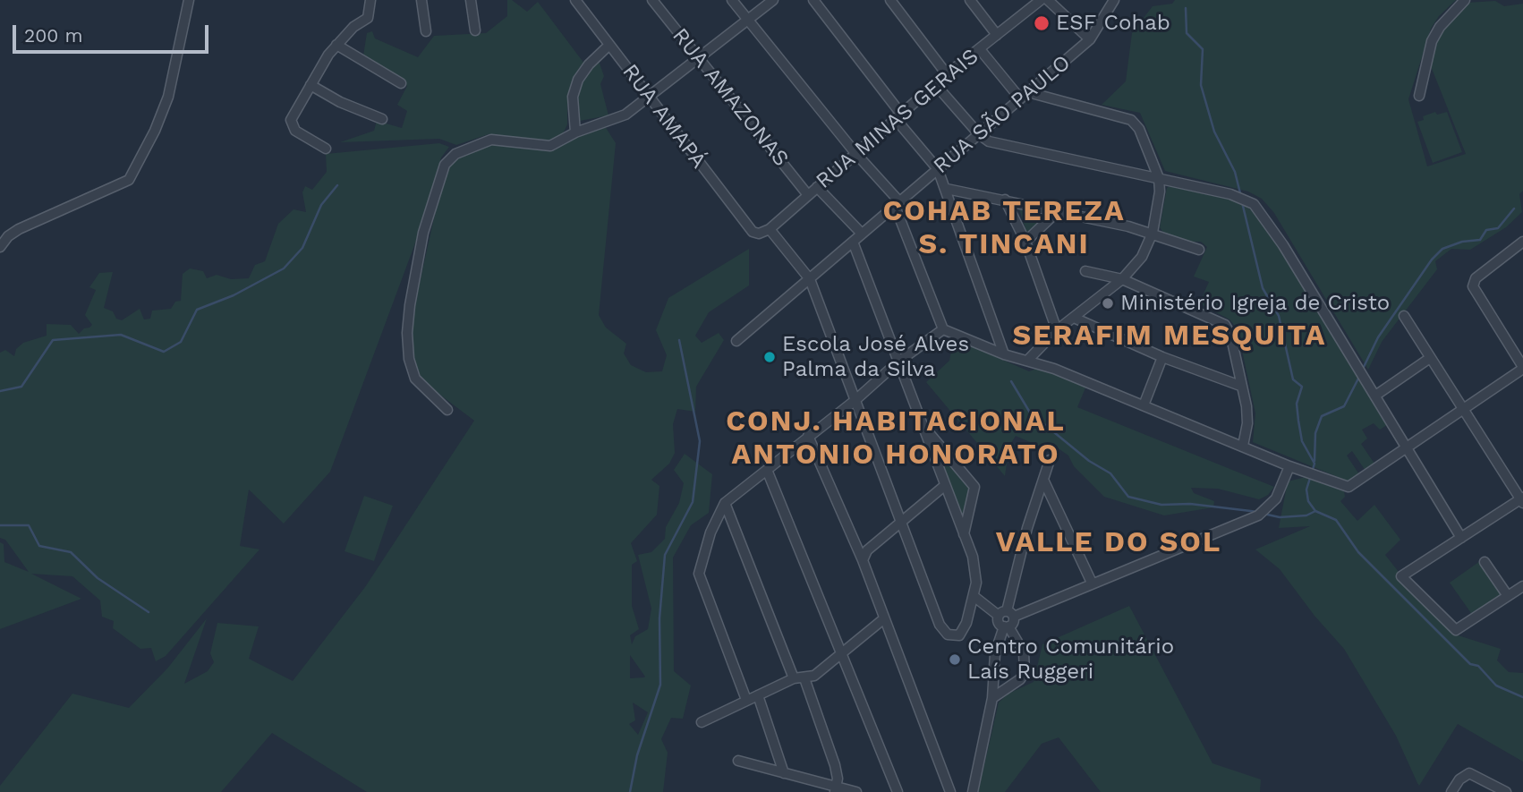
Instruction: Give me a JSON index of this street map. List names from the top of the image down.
{
  "streets": {
    "street": [
      "RUA AMAZONAS",
      "RUA SÃO PAULO",
      "RUA AMAPÁ",
      "RUA MINAS GERAIS"
    ]
  },
  "crossings": [
    ["RUA AMAZONAS", "RUA MINAS GERAIS"],
    ["RUA AMAPÁ", "RUA MINAS GERAIS"]
  ],
  "districts": [
    "COHAB TEREZA S. TINCANI",
    "SERAFIM MESQUITA",
    "CONJ. HABITACIONAL ANTONIO HONORATO",
    "VALLE DO SOL"
  ],
  "places": [
    "ESF Cohab",
    "Ministério Igreja de Cristo",
    "Escola José Alves Palma da Silva",
    "Centro Comunitário Laís Ruggeri"
  ],
  "scale_bar": "200 m"
}
